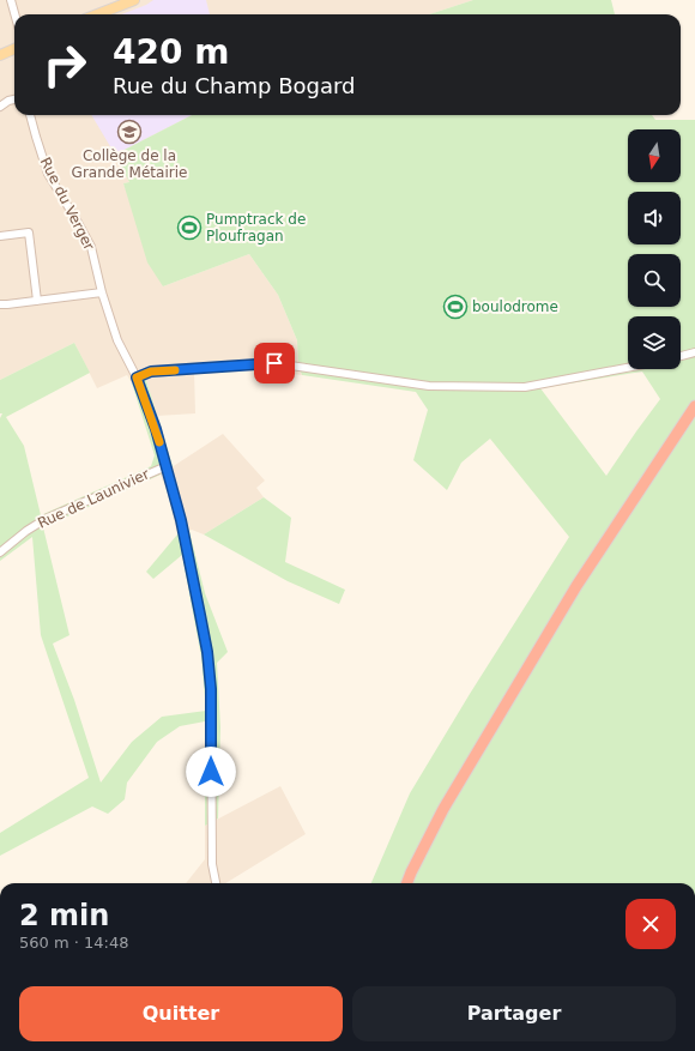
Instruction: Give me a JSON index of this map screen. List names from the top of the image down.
{
  "streets": {
    "street": ["Rue du Verger", "Rue de Launivier"]
  },
  "crossings": [
    ["Rue du Verger", "Rue de Launivier"]
  ],
  "places": {
    "school or university": ["Collège de la Grande Métairie"],
    "sports": ["Pumptrack de Ploufragan", "boulodrome"]
  },
  "north": "bottom",
  "page": {
    "turn": ["420 m", "Rue du Champ Bogard"],
    "heading": ["2 min", "560 m · 14:48"],
    "buttons": ["Quitter", "Partager"]
  }
}
